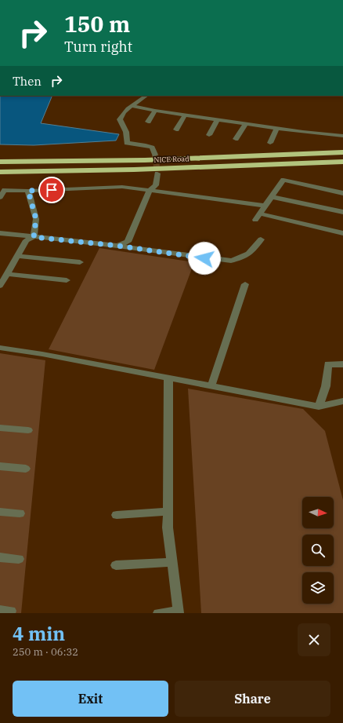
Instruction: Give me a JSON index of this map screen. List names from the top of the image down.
{
  "streets": {
    "highway": ["NICE Road"]
  },
  "north": "right",
  "page": {
    "turn": ["150 m", "Turn right"],
    "then": "Then",
    "heading": ["4 min", "250 m · 06:32"],
    "buttons": ["Exit", "Share"]
  }
}
